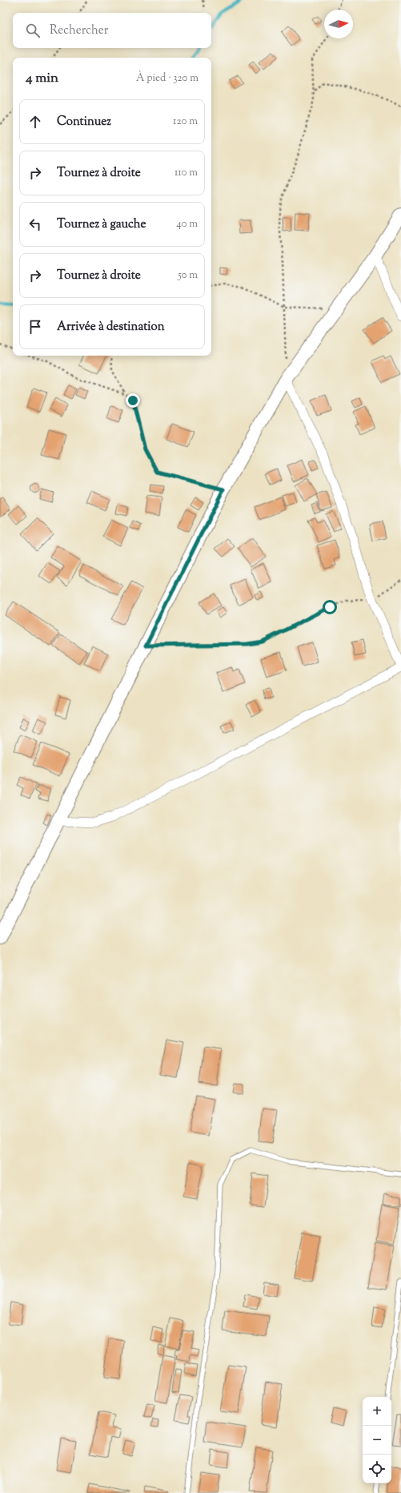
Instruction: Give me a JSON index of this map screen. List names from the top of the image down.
{
  "north": "right",
  "page": {
    "search": "Rechercher",
    "heading": ["4 min", "À pied · 320 m"],
    "list": [
      ["Continuez", "120 m"],
      ["Tournez à droite", "110 m"],
      ["Tournez à gauche", "40 m"],
      ["Tournez à droite", "50 m"],
      "Arrivée à destination"
    ],
    "map_buttons": ["+", "−"]
  }
}
